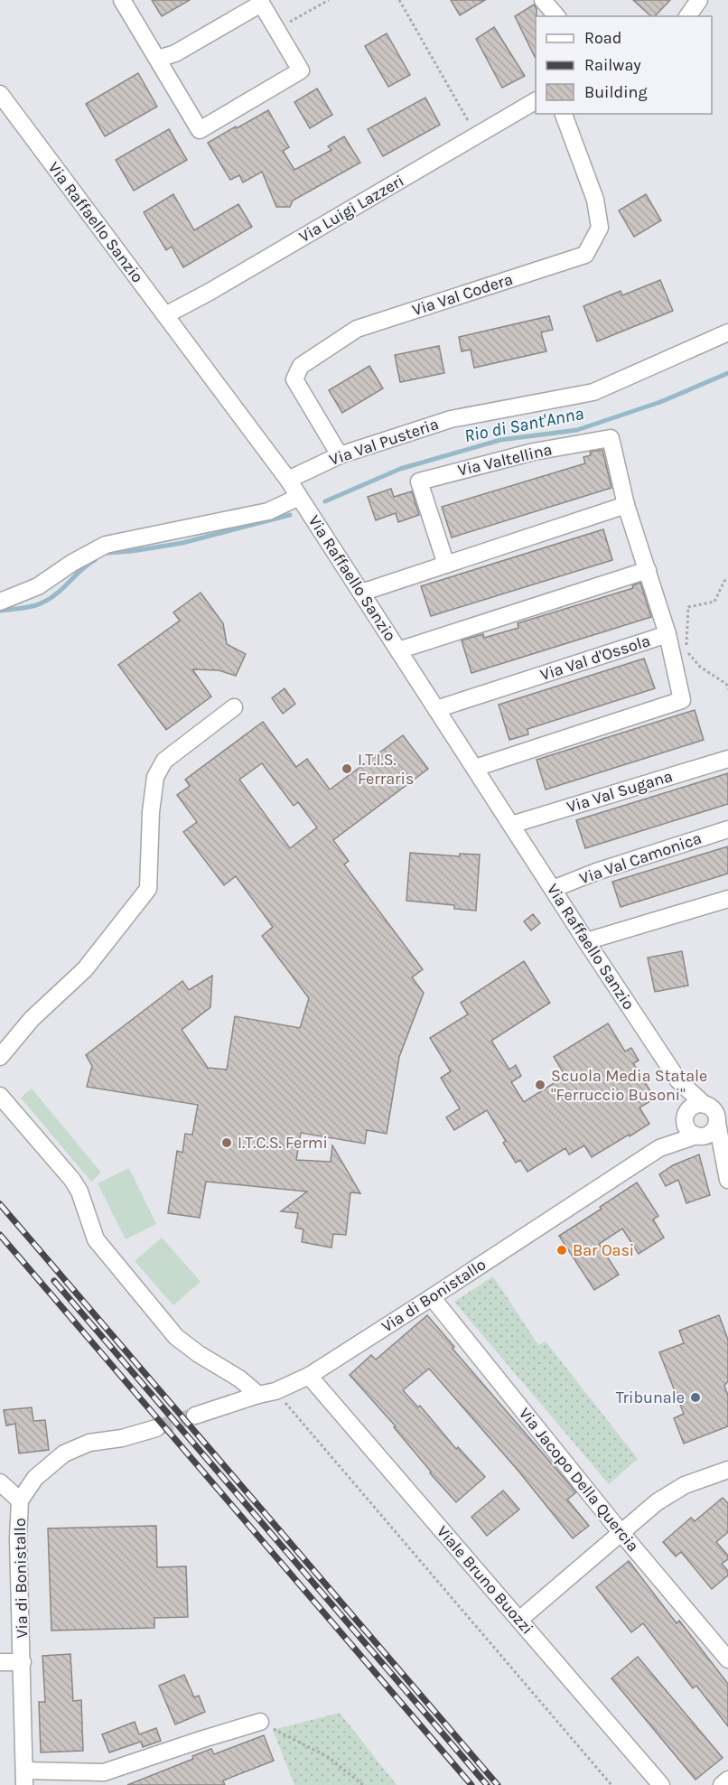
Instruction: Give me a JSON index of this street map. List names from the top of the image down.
{
  "streets": {
    "street": [
      "Via Luigi Lazzeri",
      "Via Raffaello Sanzio",
      "Via Val Codera",
      "Via Val Pusteria",
      "Via Valtellina",
      "Via Val d'Ossola",
      "Via Val Sugana",
      "Via Val Camonica",
      "Via di Bonistallo",
      "Via Jacopo Della Quercia",
      "Viale Bruno Buozzi"
    ]
  },
  "crossings": [
    ["Via Luigi Lazzeri", "Via Raffaello Sanzio"],
    ["Via Raffaello Sanzio", "Via Val Pusteria"],
    ["Via Raffaello Sanzio", "Via Val d'Ossola"],
    ["Via Raffaello Sanzio", "Via Val Sugana"],
    ["Via Raffaello Sanzio", "Via Val Camonica"],
    ["Via Raffaello Sanzio", "Via di Bonistallo"],
    ["Via Val Codera", "Via Val Pusteria"],
    ["Via Valtellina", "Via Val d'Ossola"],
    ["Via di Bonistallo", "Via Jacopo Della Quercia"],
    ["Via di Bonistallo", "Viale Bruno Buozzi"]
  ],
  "water": ["Rio di Sant'Anna"],
  "places": [
    "I.T.I.S. Ferraris",
    "Scuola Media Statale \"Ferruccio Busoni\"",
    "I.T.C.S. Fermi",
    "Bar Oasi",
    "Tribunale"
  ],
  "legend": ["Road", "Railway", "Building"]
}
